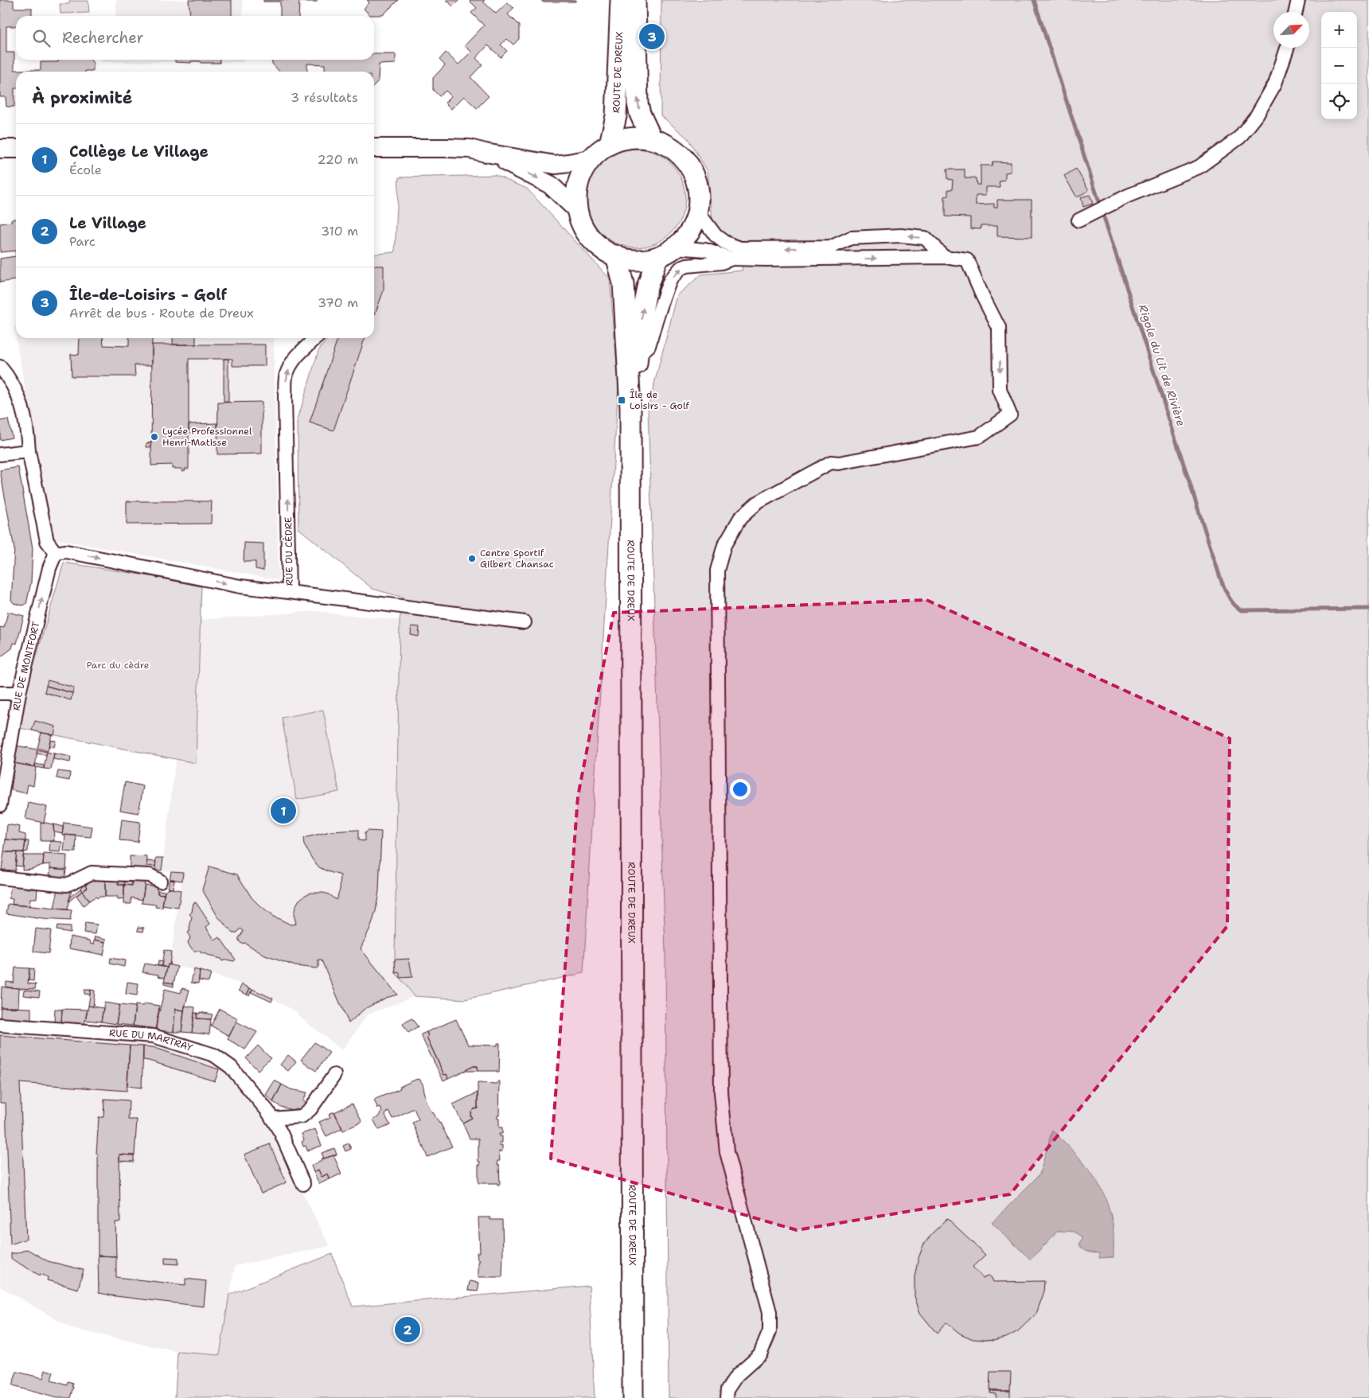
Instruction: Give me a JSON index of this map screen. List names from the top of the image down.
{
  "streets": {
    "main road": ["ROUTE DE DREUX"],
    "street": ["RUE DU CÈDRE", "RUE DE MONTFORT", "RUE DU MARTRAY"]
  },
  "crossings": [
    ["RUE DU CÈDRE", "RUE DE MONTFORT"]
  ],
  "one_way": ["RUE DE MONTFORT"],
  "water": ["Rigole du Lit de Rivière"],
  "parks": ["Parc du cèdre"],
  "places": {
    "transit": ["Île de Loisirs - Golf"],
    "other": ["Lycée Professionnel Henri-Matisse", "Centre Sportif Gilbert Chansac"]
  },
  "north": "top right",
  "page": {
    "map_buttons": ["+", "−"],
    "search": "Rechercher",
    "pins": ["3", "1", "2"],
    "heading": ["À proximité", "3 résultats"],
    "list": [
      {
        "mark": "1",
        "name": "Collège Le Village",
        "note": "École",
        "value": "220 m"
      },
      {
        "mark": "2",
        "name": "Le Village",
        "note": "Parc",
        "value": "310 m"
      },
      {
        "mark": "3",
        "name": "Île-de-Loisirs - Golf",
        "note": "Arrêt de bus · Route de Dreux",
        "value": "370 m"
      }
    ]
  }
}
